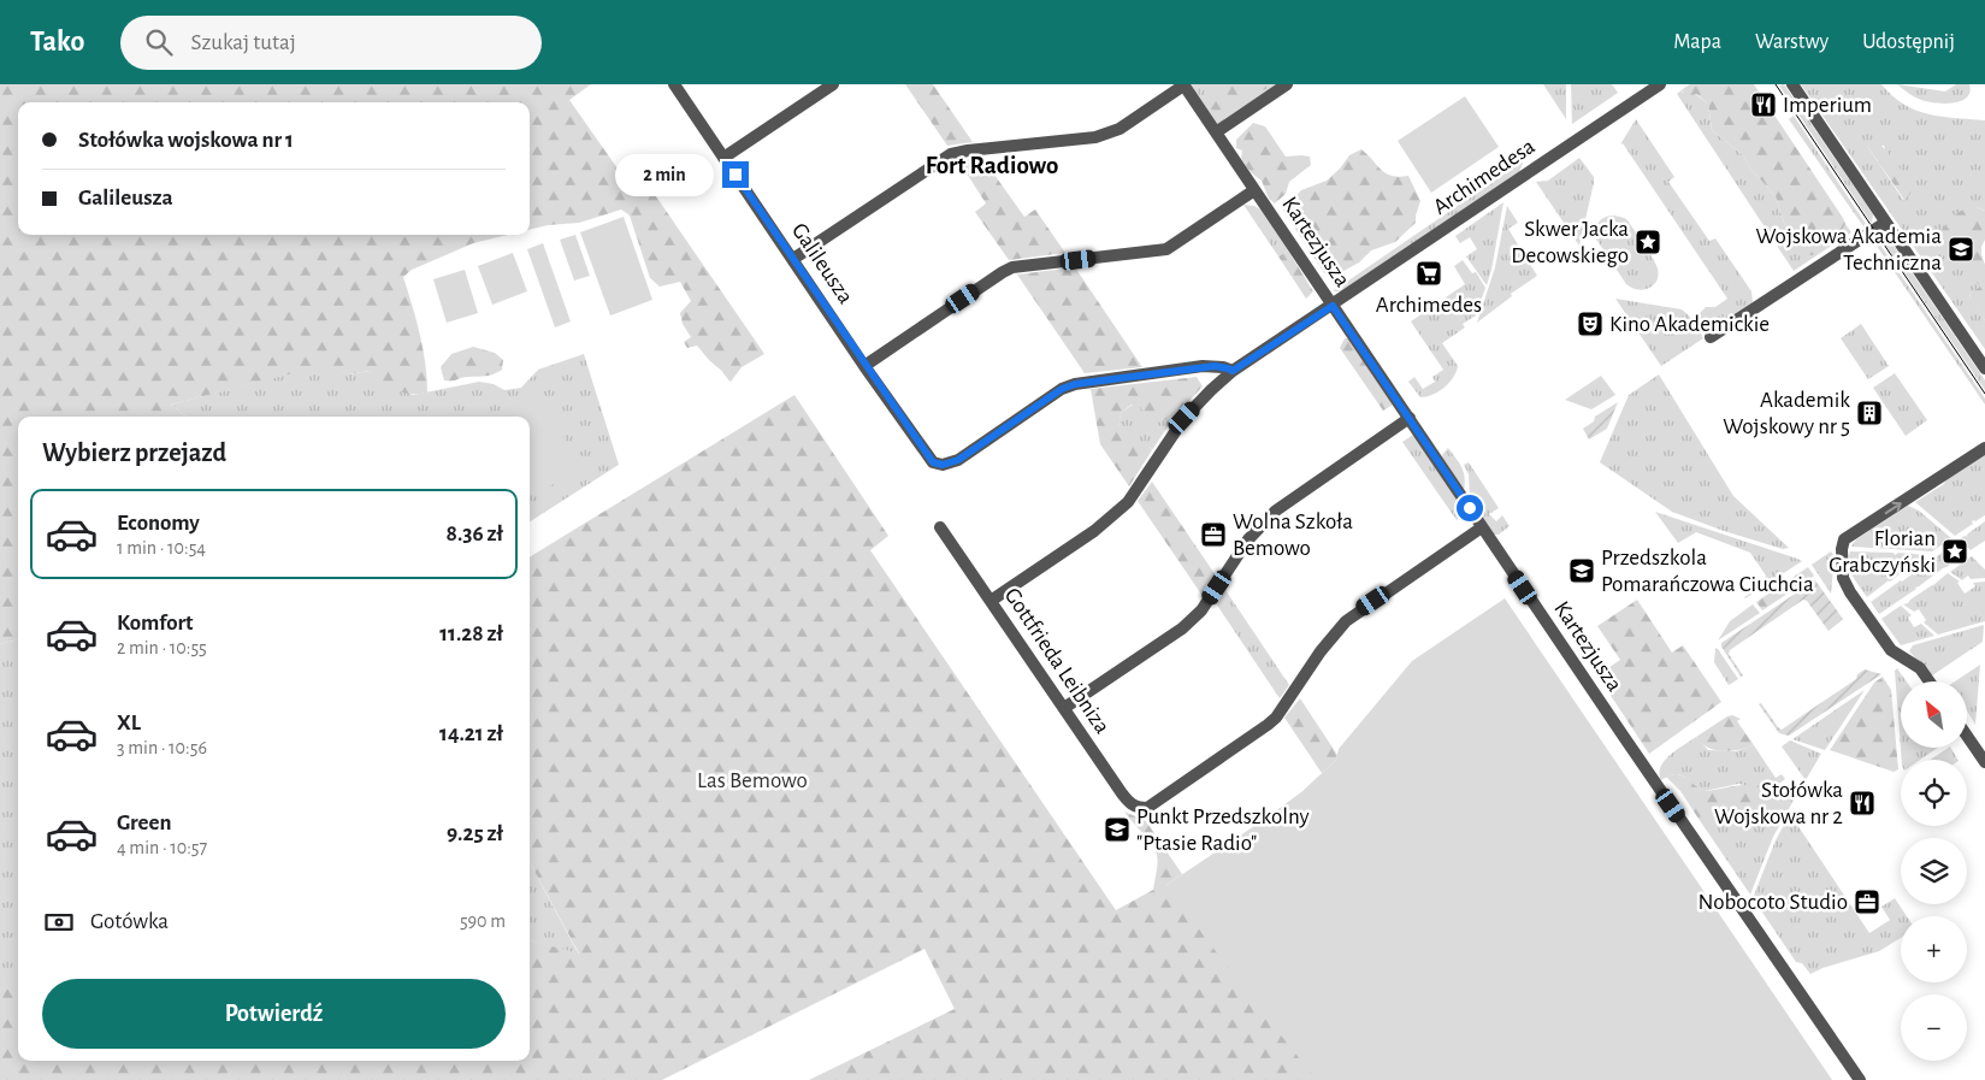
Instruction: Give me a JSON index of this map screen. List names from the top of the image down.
{
  "streets": {
    "street": [
      "Archimedesa",
      "Kartezjusza",
      "Galileusza",
      "Gottfrieda Leibniza"
    ]
  },
  "crossings": [
    ["Archimedesa", "Kartezjusza"],
    ["Archimedesa", "Galileusza"],
    ["Archimedesa", "Gottfrieda Leibniza"],
    ["Kartezjusza", "Gottfrieda Leibniza"]
  ],
  "districts": ["Fort Radiowo"],
  "parks": ["Las Bemowo"],
  "places": {
    "restaurant": ["Imperium", "Stołówka Wojskowa nr 2"],
    "place": ["Skwer Jacka Decowskiego", "Florian Grabczyński"],
    "school or university": ["Wojskowa Akademia Techniczna", "Przedszkola Pomarańczowa Ciuchcia", "Punkt Przedszkolny \"Ptasie Radio\""],
    "supermarket": ["Archimedes"],
    "theatre": ["Kino Akademickie"],
    "building": ["Akademik Wojskowy nr 5"],
    "office": ["Wolna Szkoła Bemowo", "Nobocoto Studio"]
  },
  "north": "top left",
  "page": {
    "header": "Tako",
    "search": "Szukaj tutaj",
    "nav": ["Mapa", "Warstwy", "Udostępnij"],
    "banner": ["Stołówka wojskowa nr 1", "Galileusza"],
    "bubble": "2 min",
    "heading": "Wybierz przejazd",
    "list": [
      {
        "name": "Economy",
        "note": "1 min · 10:54",
        "value": "8.36 zł"
      },
      {
        "name": "Komfort",
        "note": "2 min · 10:55",
        "value": "11.28 zł"
      },
      {
        "name": "XL",
        "note": "3 min · 10:56",
        "value": "14.21 zł"
      },
      {
        "name": "Green",
        "note": "4 min · 10:57",
        "value": "9.25 zł"
      }
    ],
    "map_buttons": ["+", "−"],
    "pay": ["Gotówka", "590 m"],
    "buttons": "Potwierdź"
  }
}
